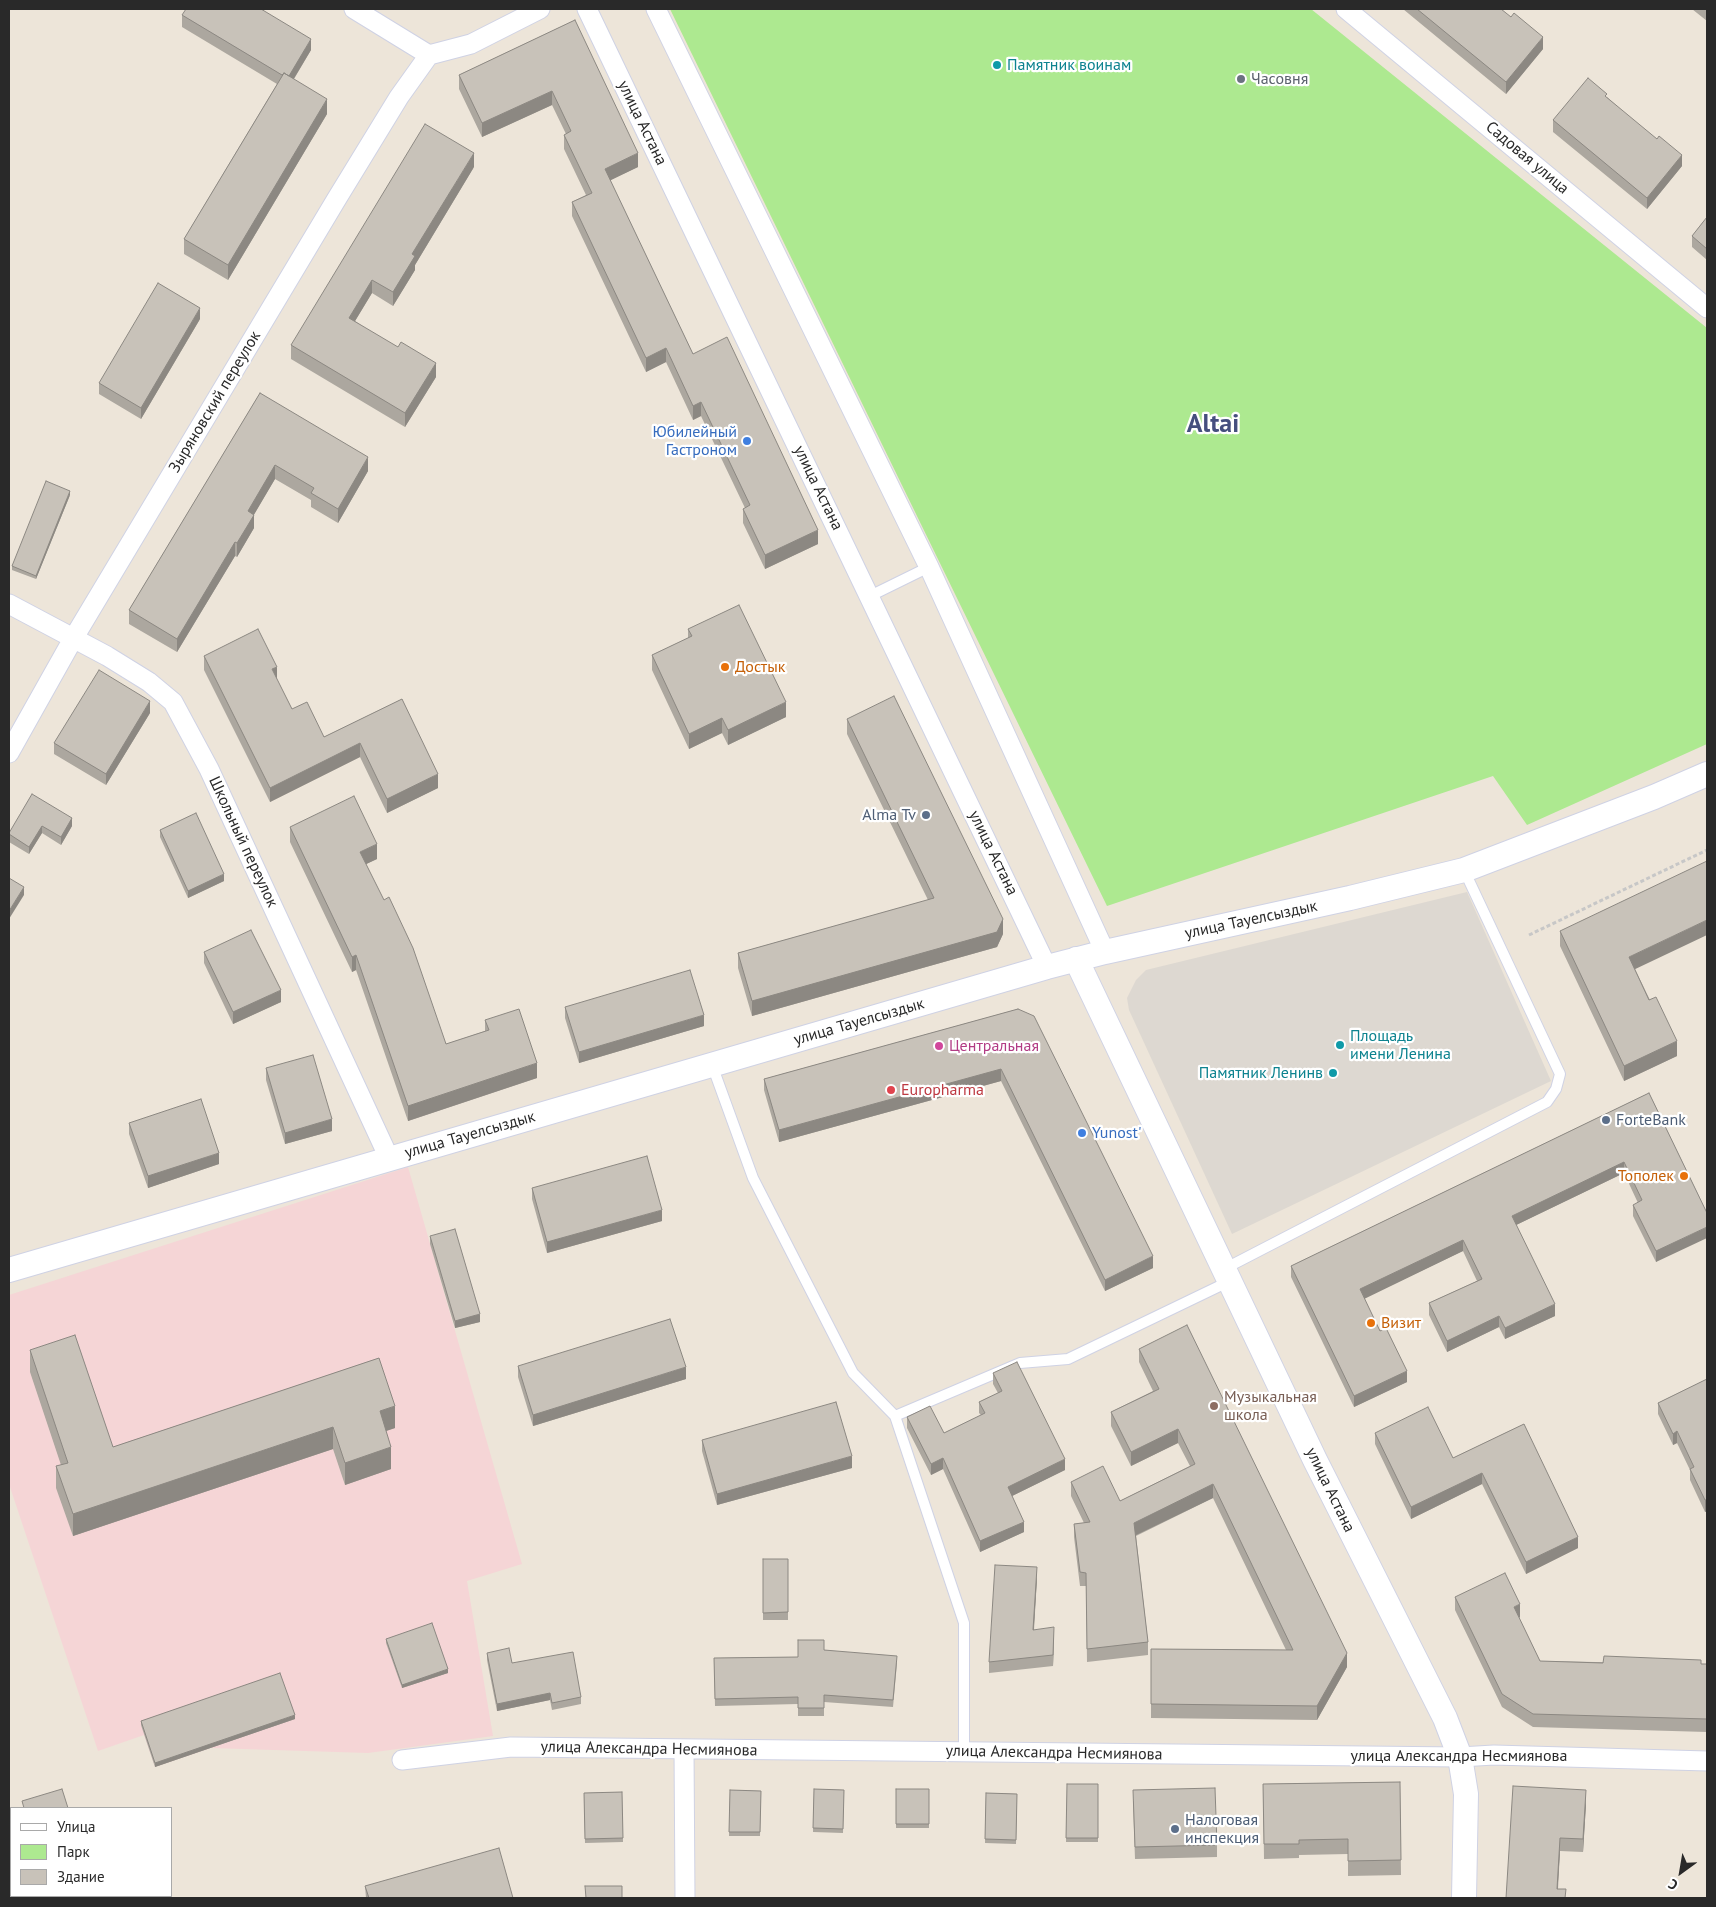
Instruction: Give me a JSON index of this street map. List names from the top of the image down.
{
  "streets": {
    "street": [
      "улица Астана",
      "Садовая улица",
      "Зыряновский переулок",
      "Школьный переулок",
      "улица Тауелсыздык",
      "улица Александра Несмиянова"
    ]
  },
  "crossings": [
    ["улица Астана", "улица Тауелсыздык"],
    ["улица Астана", "улица Александра Несмиянова"],
    ["Зыряновский переулок", "Школьный переулок"],
    ["Школьный переулок", "улица Тауелсыздык"]
  ],
  "districts": ["Altai"],
  "places": [
    "Памятник воинам",
    "Часовня",
    "Юбилейный Гастроном",
    "Достык",
    "Alma Tv",
    "Площадь имени Ленина",
    "Центральная",
    "Памятник Ленинв",
    "Europharma",
    "ForteBank",
    "Yunost'",
    "Тополек",
    "Визит",
    "Музыкальная школа",
    "Налоговая инспекция"
  ],
  "legend": ["Улица", "Парк", "Здание"],
  "north": "bottom left"
}
